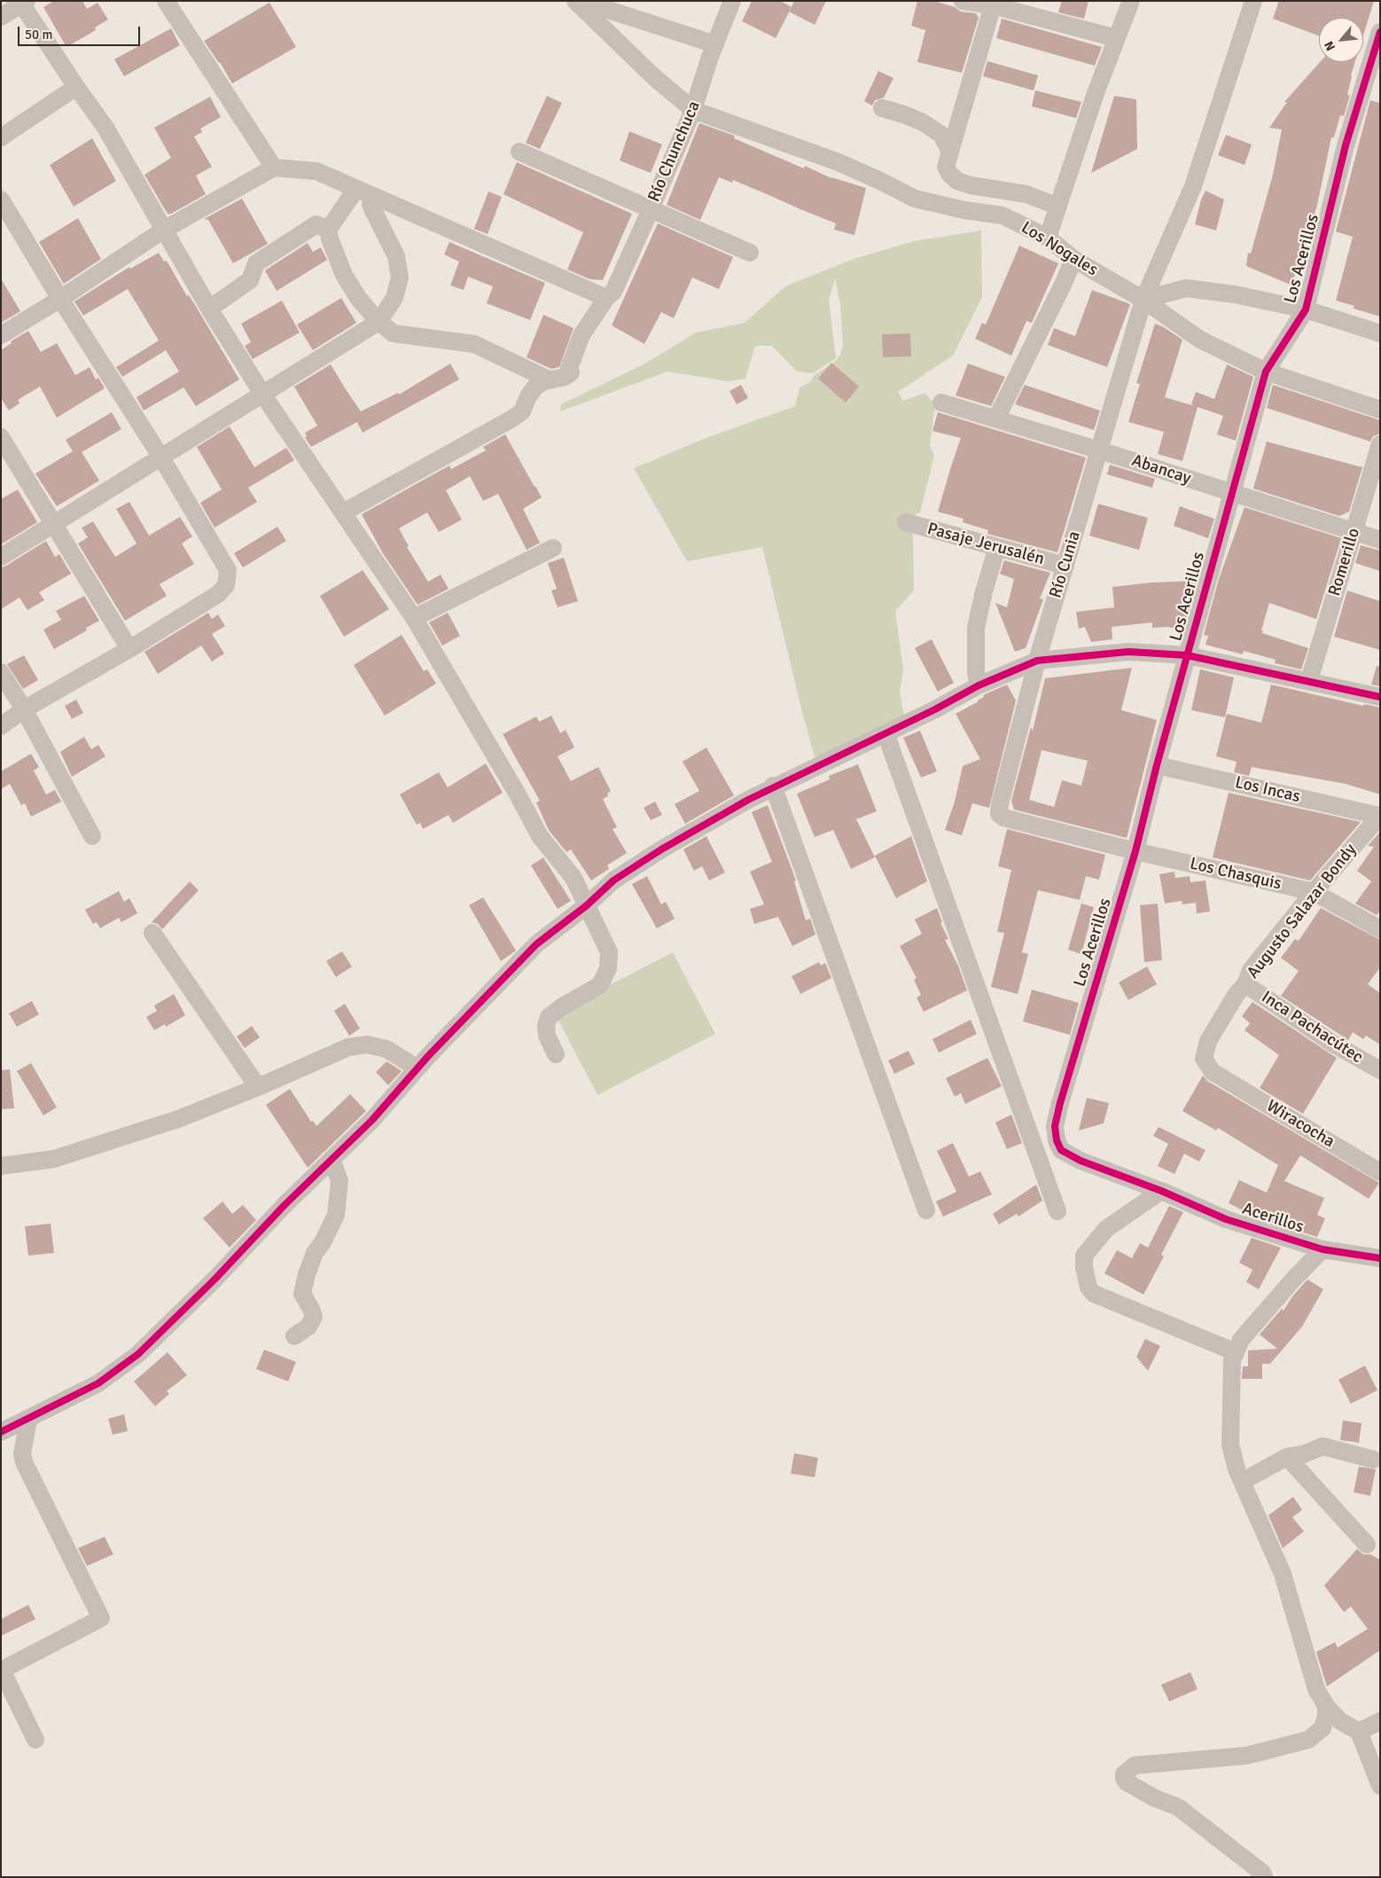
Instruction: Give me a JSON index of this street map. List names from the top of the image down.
{
  "streets": {
    "street": [
      "Río Chunchuca",
      "Los Nogales",
      "Los Acerillos",
      "Abancay",
      "Pasaje Jerusalén",
      "Romerillo",
      "Río Cunia",
      "Los Incas",
      "Los Chasquis",
      "Augusto Salazar Bondy",
      "Inca Pachacútec",
      "Wiracocha",
      "Acerillos"
    ]
  },
  "crossings": [
    ["Río Chunchuca", "Los Nogales"],
    ["Los Nogales", "Los Acerillos"],
    ["Los Nogales", "Río Cunia"],
    ["Los Acerillos", "Abancay"],
    ["Los Acerillos", "Río Cunia"],
    ["Los Acerillos", "Los Incas"],
    ["Los Acerillos", "Los Chasquis"],
    ["Los Acerillos", "Acerillos"],
    ["Abancay", "Romerillo"],
    ["Abancay", "Río Cunia"],
    ["Pasaje Jerusalén", "Río Cunia"],
    ["Río Cunia", "Los Chasquis"],
    ["Los Incas", "Augusto Salazar Bondy"],
    ["Los Chasquis", "Augusto Salazar Bondy"],
    ["Augusto Salazar Bondy", "Inca Pachacútec"],
    ["Augusto Salazar Bondy", "Wiracocha"]
  ],
  "scale_bar": "50 m",
  "north": "bottom left"
}
